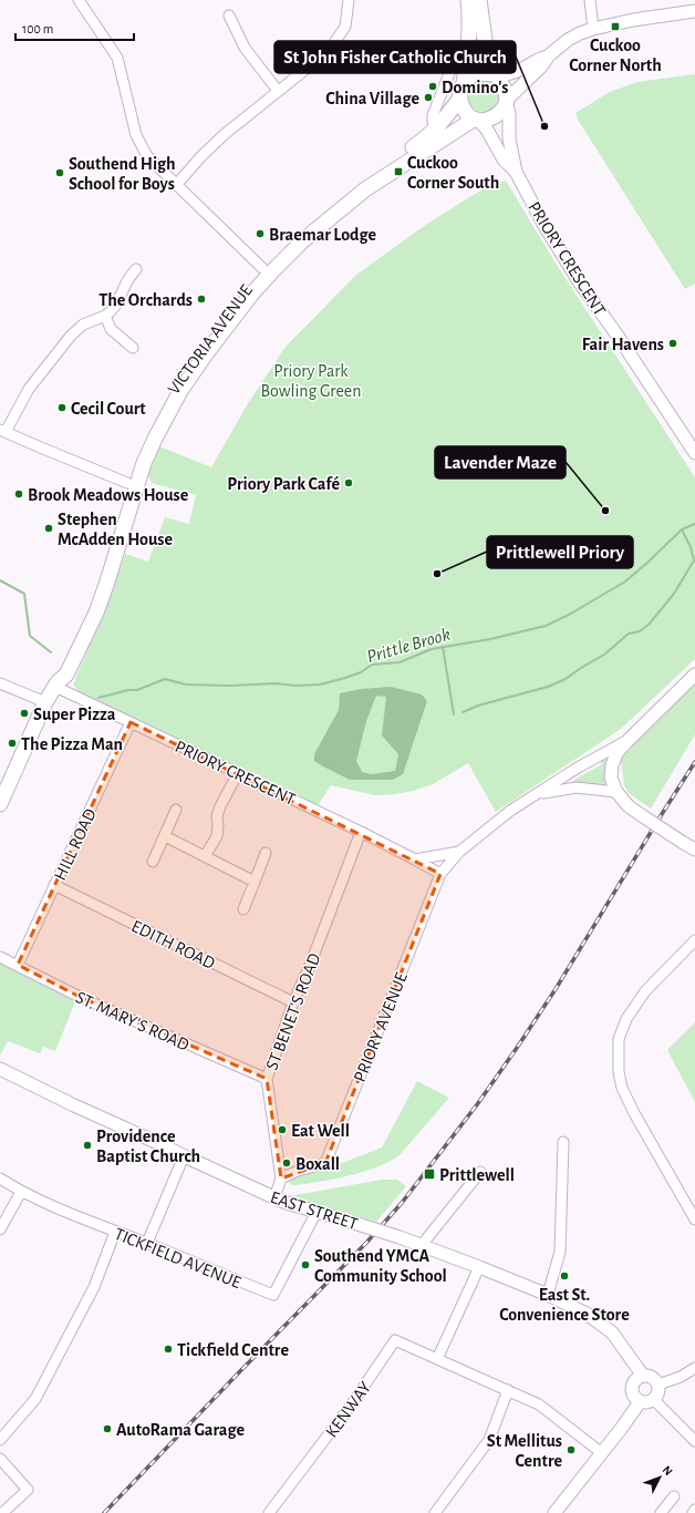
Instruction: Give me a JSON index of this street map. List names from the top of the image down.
{
  "streets": {
    "highway": ["VICTORIA AVENUE"],
    "main road": ["PRIORY CRESCENT", "EAST STREET"],
    "street": [
      "HILL ROAD",
      "EDITH ROAD",
      "ST BENET'S ROAD",
      "ST. MARY'S ROAD",
      "PRIORY AVENUE",
      "TICKFIELD AVENUE",
      "KENWAY"
    ]
  },
  "crossings": [
    ["PRIORY CRESCENT", "VICTORIA AVENUE"],
    ["PRIORY CRESCENT", "HILL ROAD"],
    ["PRIORY CRESCENT", "ST BENET'S ROAD"],
    ["PRIORY CRESCENT", "PRIORY AVENUE"],
    ["HILL ROAD", "EDITH ROAD"],
    ["HILL ROAD", "ST. MARY'S ROAD"],
    ["EDITH ROAD", "ST BENET'S ROAD"],
    ["ST BENET'S ROAD", "ST. MARY'S ROAD"],
    ["ST BENET'S ROAD", "PRIORY AVENUE"],
    ["ST BENET'S ROAD", "EAST STREET"],
    ["EAST STREET", "TICKFIELD AVENUE"]
  ],
  "water": ["Prittle Brook"],
  "parks": ["Priory Park Bowling Green"],
  "places": {
    "transit": ["Cuckoo Corner North", "Cuckoo Corner South", "Prittlewell"],
    "other": [
      "Domino's",
      "China Village",
      "St John Fisher Catholic Church",
      "Southend High School for Boys",
      "Braemar Lodge",
      "The Orchards",
      "Fair Havens",
      "Cecil Court",
      "Priory Park Café",
      "Brook Meadows House",
      "Lavender Maze",
      "Stephen McAdden House",
      "Prittlewell Priory",
      "Super Pizza",
      "The Pizza Man",
      "Eat Well",
      "Providence Baptist Church",
      "Boxall",
      "Southend YMCA Community School",
      "East St. Convenience Store",
      "Tickfield Centre",
      "AutoRama Garage",
      "St Mellitus Centre"
    ]
  },
  "scale_bar": "100 m",
  "north": "top right"
}
